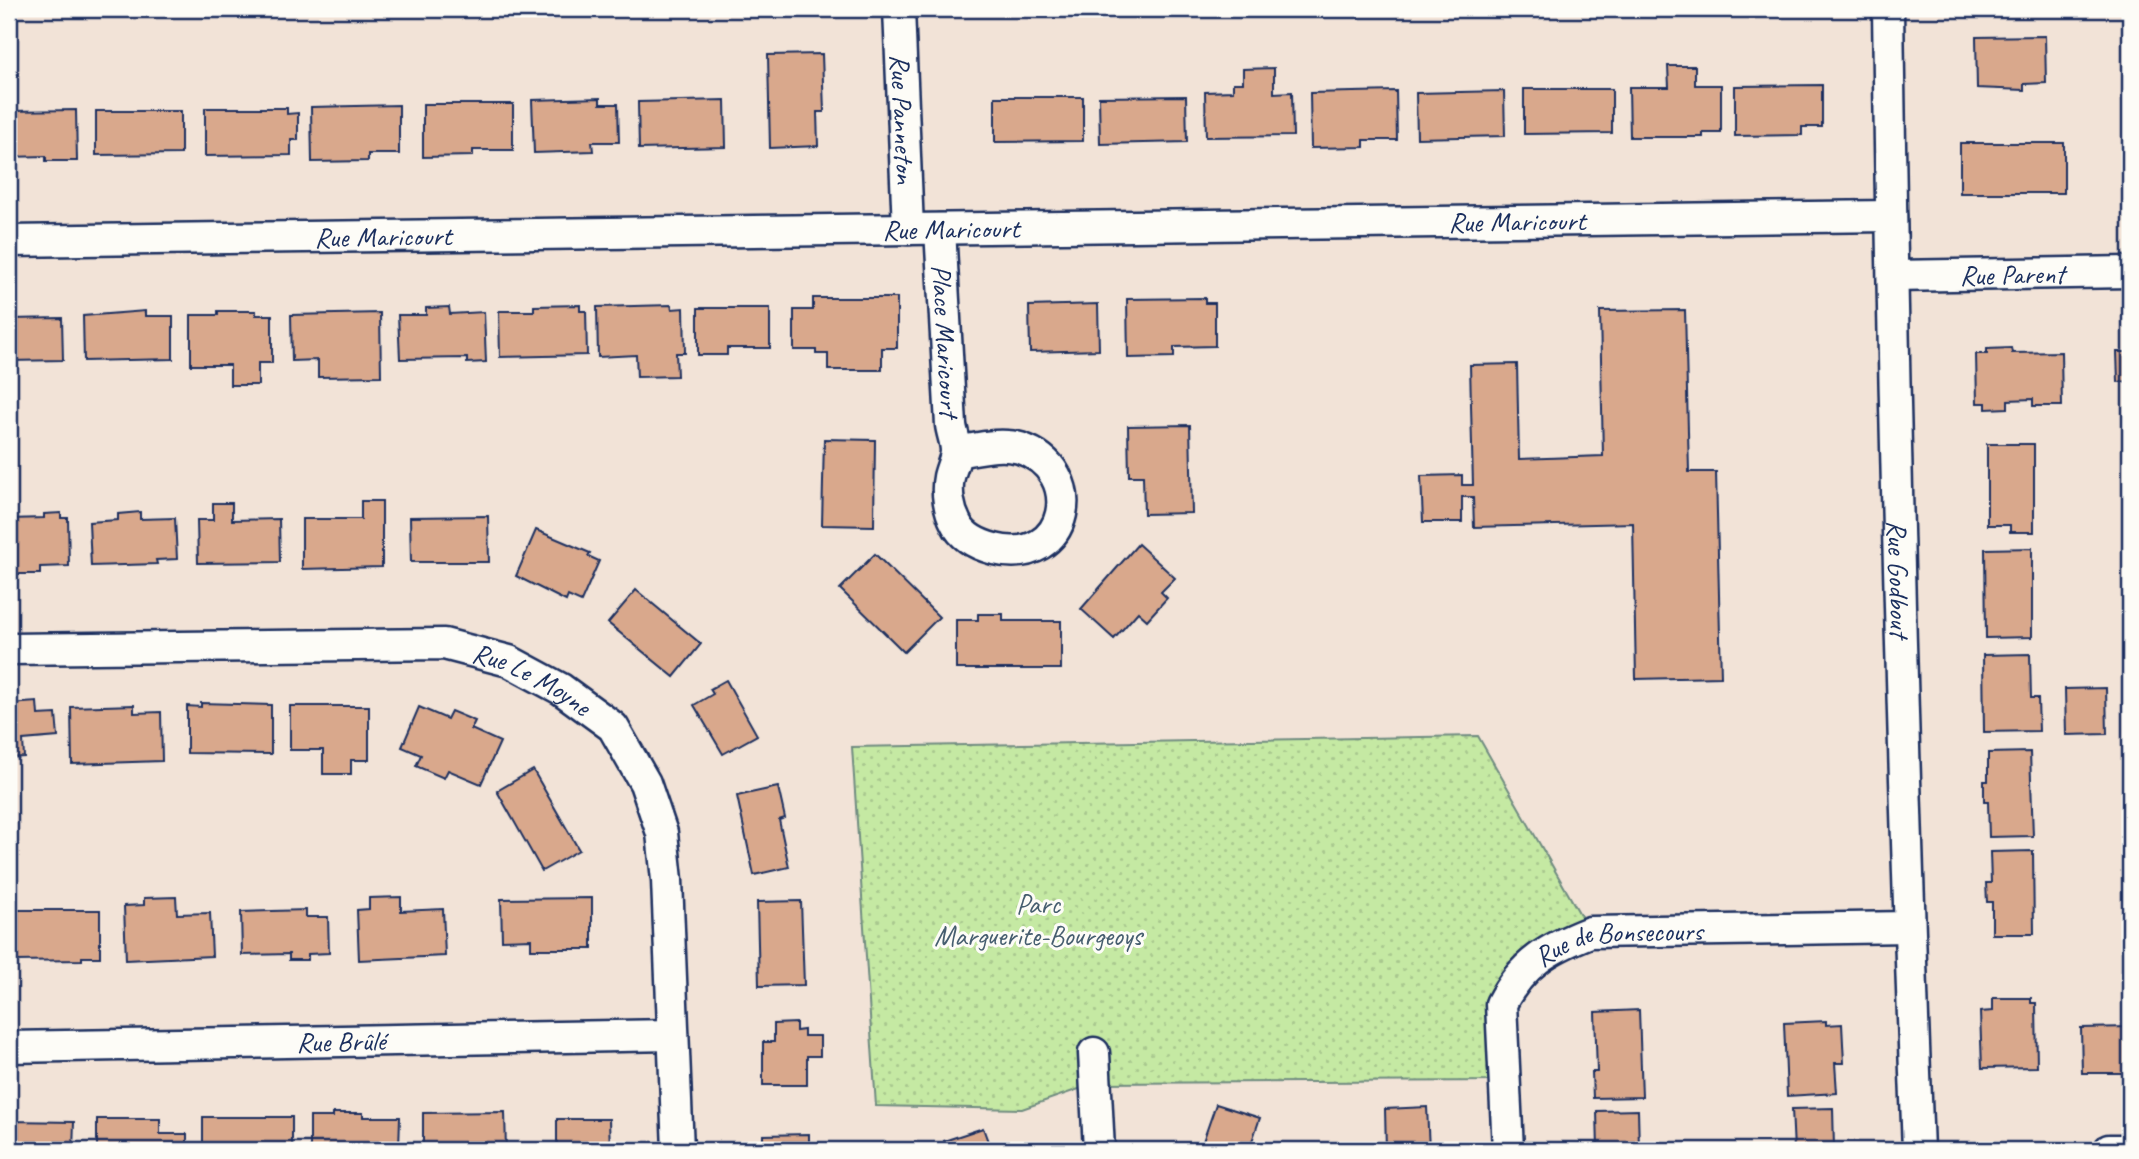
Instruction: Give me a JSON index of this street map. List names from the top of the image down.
{
  "streets": {
    "street": [
      "Rue Panneton",
      "Rue Maricourt",
      "Rue Parent",
      "Place Maricourt",
      "Rue Godbout",
      "Rue Le Moyne",
      "Rue de Bonsecours",
      "Rue Brûlé"
    ]
  },
  "crossings": [
    ["Rue Panneton", "Rue Maricourt"],
    ["Rue Maricourt", "Place Maricourt"],
    ["Rue Maricourt", "Rue Godbout"],
    ["Rue Parent", "Rue Godbout"],
    ["Rue Godbout", "Rue de Bonsecours"],
    ["Rue Le Moyne", "Rue Brûlé"]
  ],
  "parks": ["Parc Marguerite-Bourgeoys"]
}
